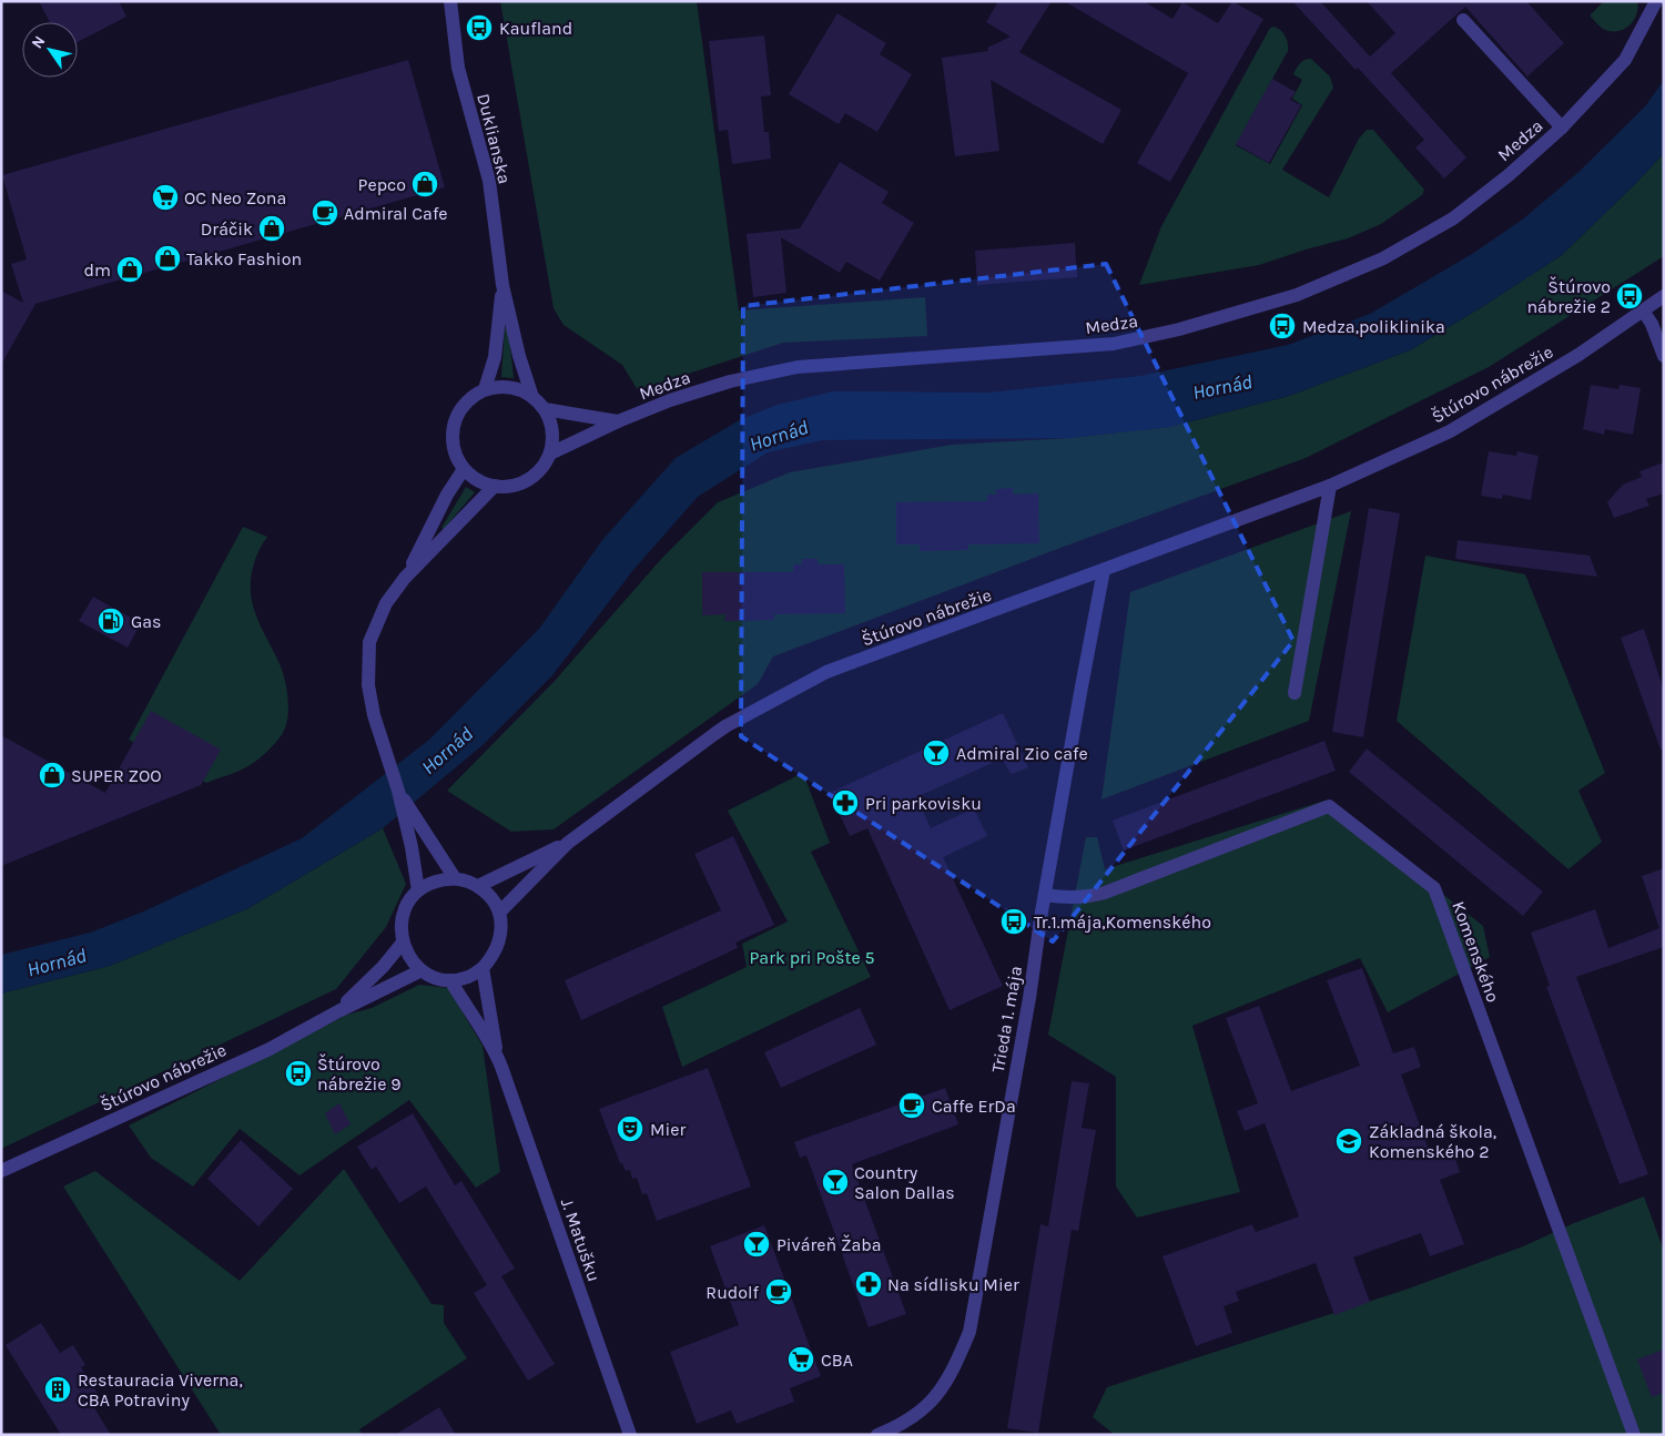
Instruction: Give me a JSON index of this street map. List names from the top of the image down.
{
  "streets": {
    "street": [
      "Duklianska",
      "Medza",
      "Štúrovo nábrežie",
      "Komenského",
      "Trieda 1. mája",
      "J. Matušku"
    ]
  },
  "crossings": [
    ["Štúrovo nábrežie", "Trieda 1. mája"],
    ["Komenského", "Trieda 1. mája"]
  ],
  "water": ["Hornád"],
  "parks": ["Park pri Pošte 5"],
  "places": {
    "bus stop": [
      "Kaufland",
      "Štúrovo nábrežie 2",
      "Medza,poliklinika",
      "Tr.1.mája,Komenského",
      "Štúrovo nábrežie 9"
    ],
    "shop": [
      "Pepco",
      "Dráčik",
      "Takko Fashion",
      "dm",
      "SUPER ZOO"
    ],
    "supermarket": ["OC Neo Zona", "CBA"],
    "cafe": ["Admiral Cafe", "Caffe ErDa", "Rudolf"],
    "fuel station": ["Gas"],
    "bar": ["Admiral Zio cafe", "Country Salon Dallas", "Piváreň Žaba"],
    "pharmacy": ["Pri parkovisku", "Na sídlisku Mier"],
    "theatre": ["Mier"],
    "school or university": ["Základná škola, Komenského 2"],
    "building": ["Restauracia Viverna, CBA Potraviny"]
  },
  "north": "top left"
}
